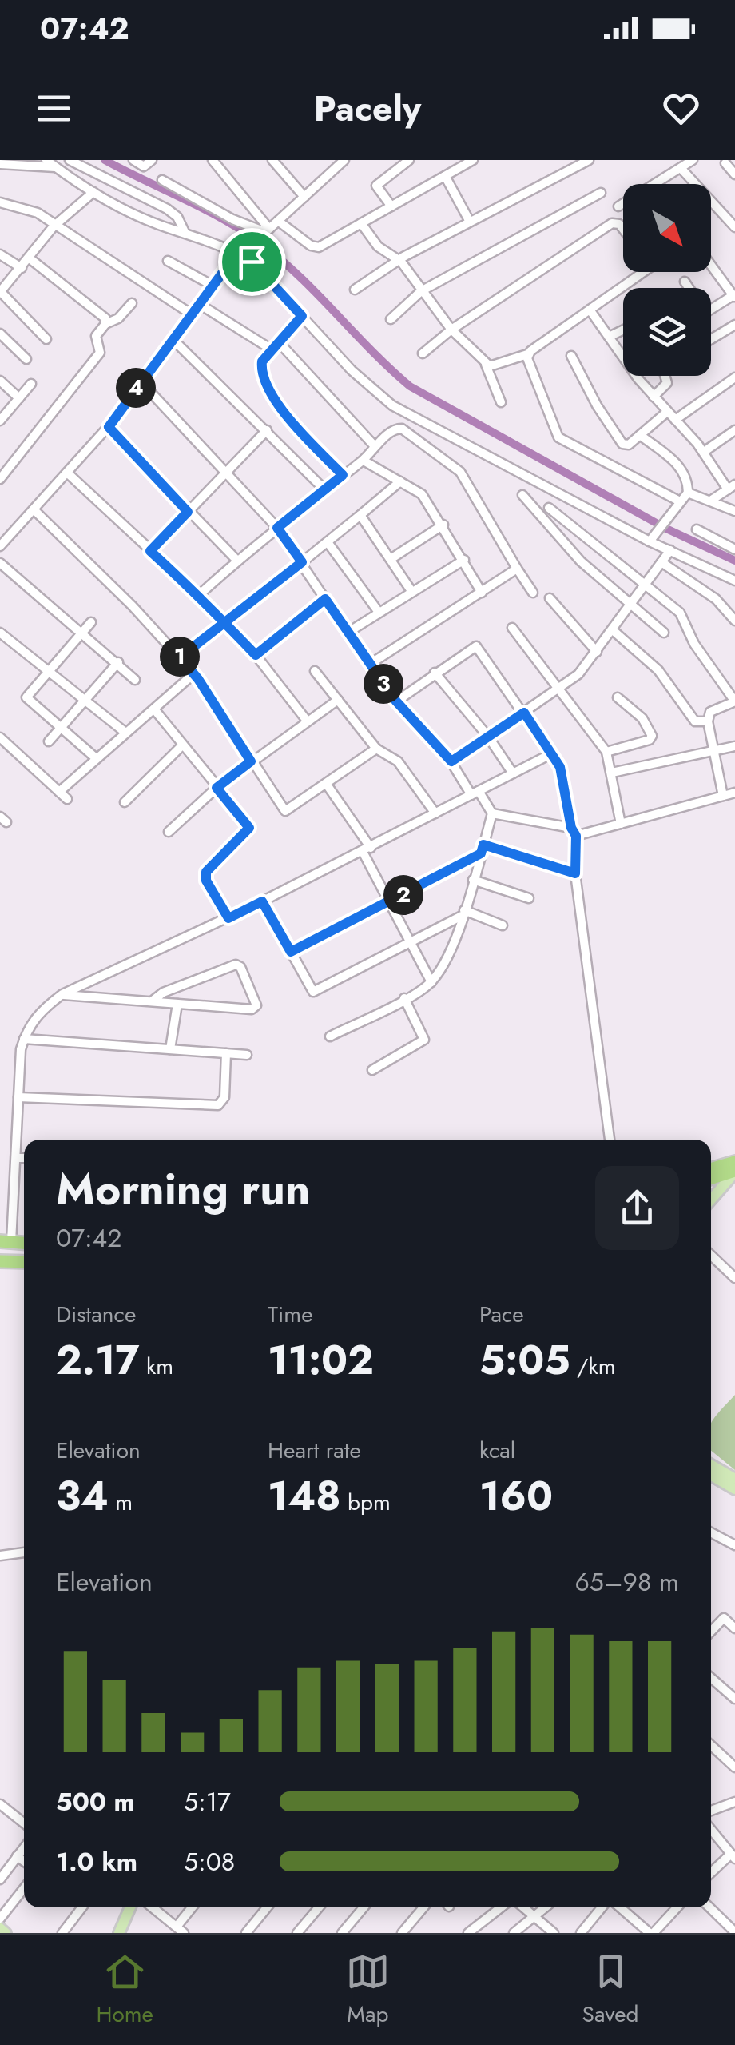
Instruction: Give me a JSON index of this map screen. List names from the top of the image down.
{
  "north": "bottom right",
  "page": {
    "status": "07:42",
    "header": "Pacely",
    "pins": [
      "4",
      "1",
      "3",
      "2"
    ],
    "heading": ["Morning run", "07:42"],
    "stats": [
      ["Distance", "2.17 km"],
      ["Time", "11:02"],
      ["Pace", "5:05 /km"],
      ["Elevation", "34 m"],
      ["Heart rate", "148 bpm"],
      ["kcal", "160"]
    ],
    "chart": ["Elevation", "65–98 m"],
    "list": [
      {
        "name": "500 m",
        "note": "5:17"
      },
      {
        "name": "1.0 km",
        "note": "5:08"
      }
    ],
    "tabs": ["Home", "Map", "Saved"]
  }
}
